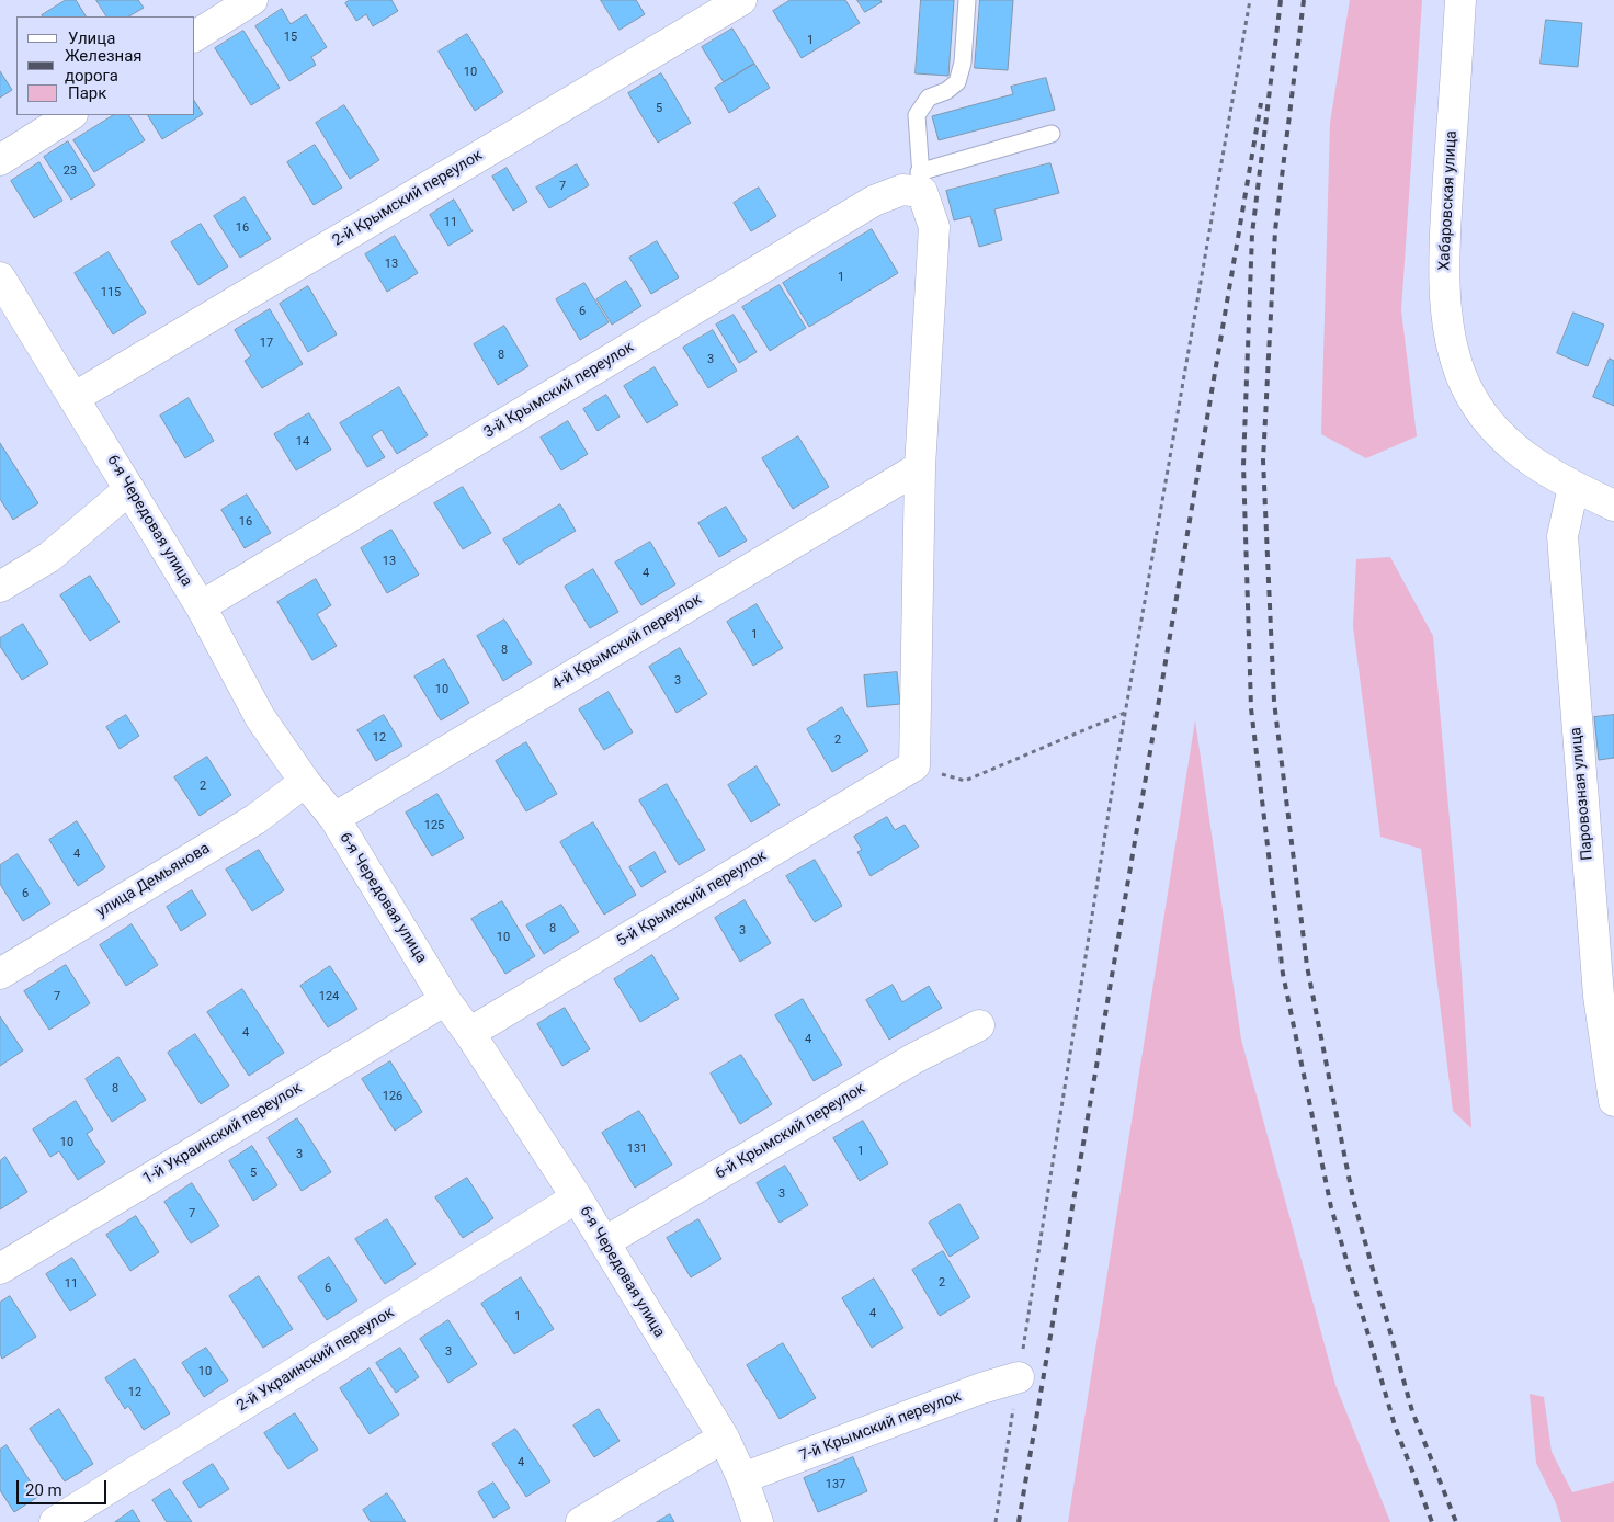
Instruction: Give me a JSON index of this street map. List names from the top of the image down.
{
  "streets": {
    "street": [
      "2-й Крымский переулок",
      "Хабаровская улица",
      "3-й Крымский переулок",
      "6-я Чередовая улица",
      "4-й Крымский переулок",
      "Паровозная улица",
      "улица Демьянова",
      "5-й Крымский переулок",
      "6-й Крымский переулок",
      "1-й Украинский переулок",
      "2-й Украинский переулок",
      "7-й Крымский переулок"
    ]
  },
  "crossings": [
    ["2-й Крымский переулок", "6-я Чередовая улица"],
    ["Хабаровская улица", "Паровозная улица"],
    ["3-й Крымский переулок", "6-я Чередовая улица"],
    ["6-я Чередовая улица", "4-й Крымский переулок"],
    ["6-я Чередовая улица", "улица Демьянова"],
    ["6-я Чередовая улица", "5-й Крымский переулок"],
    ["6-я Чередовая улица", "6-й Крымский переулок"],
    ["6-я Чередовая улица", "1-й Украинский переулок"],
    ["6-я Чередовая улица", "2-й Украинский переулок"],
    ["6-я Чередовая улица", "7-й Крымский переулок"]
  ],
  "house_numbers": [
    "15",
    "1",
    "10",
    "5",
    "23",
    "7",
    "11",
    "16",
    "13",
    "1",
    "115",
    "6",
    "17",
    "8",
    "3",
    "14",
    "16",
    "13",
    "4",
    "1",
    "8",
    "3",
    "10",
    "12",
    "2",
    "2",
    "125",
    "4",
    "6",
    "8",
    "3",
    "10",
    "7",
    "124",
    "4",
    "4",
    "8",
    "126",
    "10",
    "131",
    "1",
    "3",
    "5",
    "3",
    "7",
    "2",
    "11",
    "6",
    "4",
    "1",
    "3",
    "10",
    "12",
    "4",
    "137"
  ],
  "legend": ["Улица", "Железная дорога", "Парк"],
  "scale_bar": "20 m"
}
